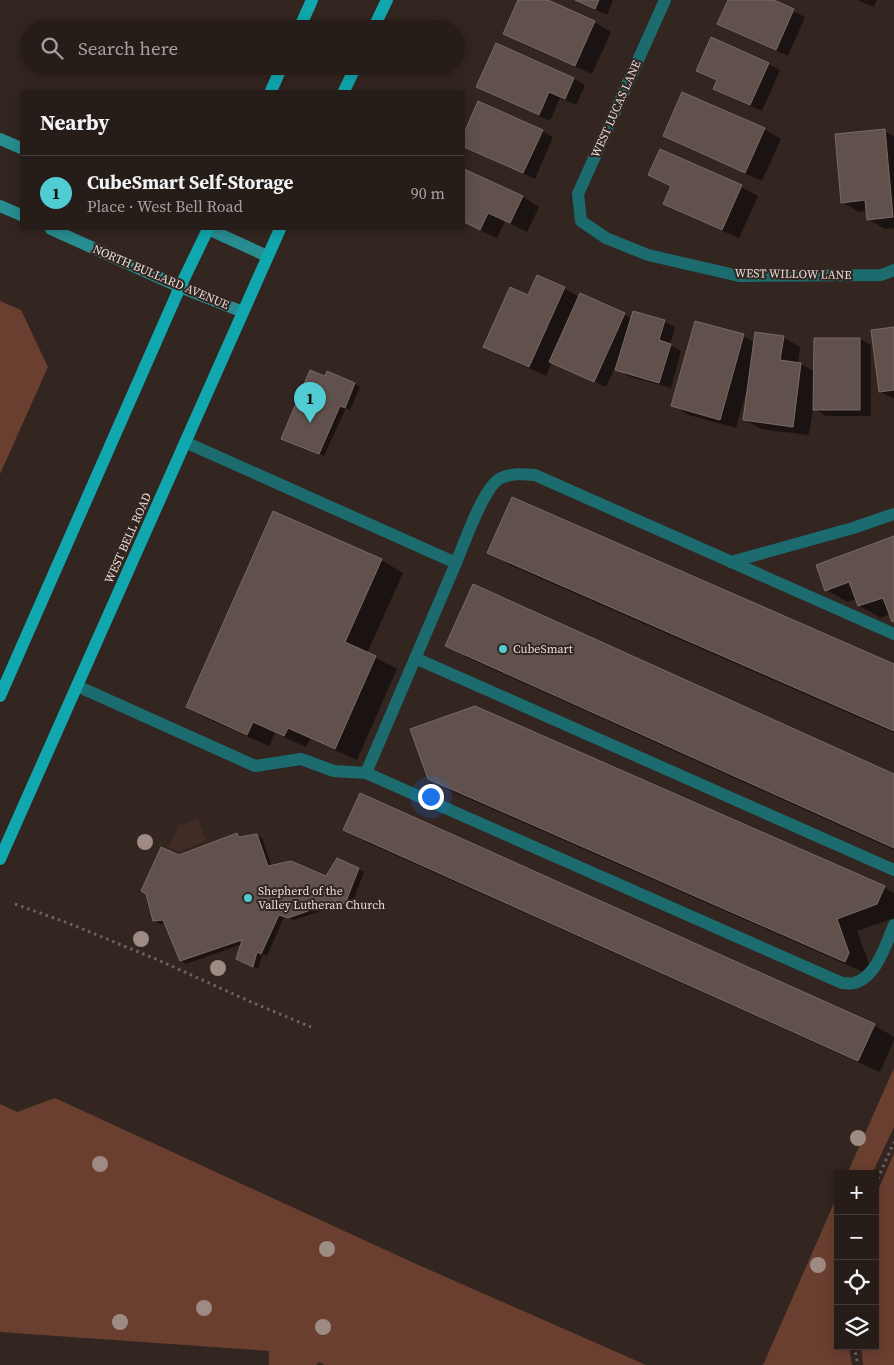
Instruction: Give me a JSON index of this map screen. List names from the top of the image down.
{
  "streets": {
    "main road": ["NORTH BULLARD AVENUE", "WEST BELL ROAD"],
    "street": ["WEST LUCAS LANE", "WEST WILLOW LANE"]
  },
  "crossings": [
    ["WEST LUCAS LANE", "WEST WILLOW LANE"],
    ["NORTH BULLARD AVENUE", "WEST BELL ROAD"]
  ],
  "places": ["CubeSmart", "Shepherd of the Valley Lutheran Church"],
  "page": {
    "search": "Search here",
    "heading": "Nearby",
    "list": [
      {
        "mark": "1",
        "name": "CubeSmart Self-Storage",
        "note": "Place · West Bell Road",
        "value": "90 m"
      }
    ],
    "pins": "1",
    "map_buttons": ["+", "−"]
  }
}
